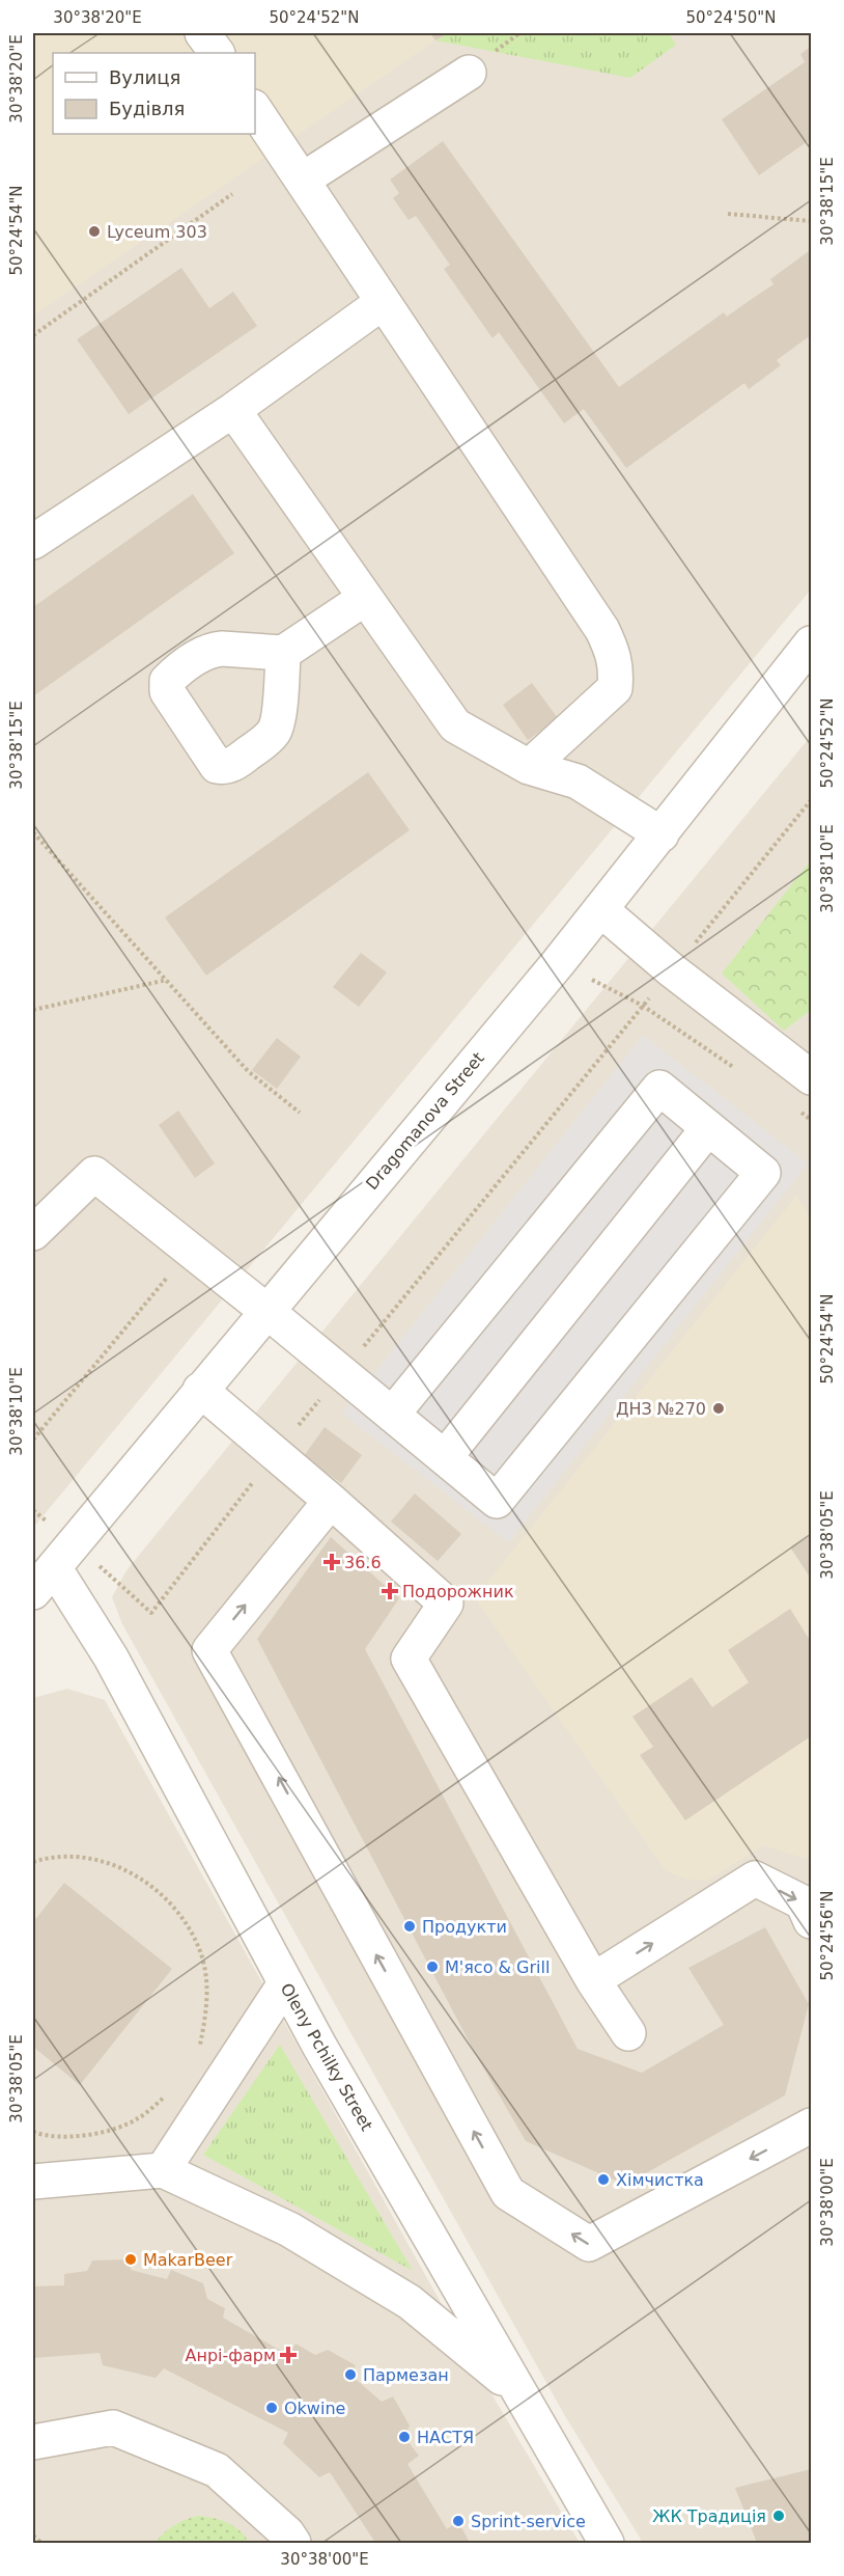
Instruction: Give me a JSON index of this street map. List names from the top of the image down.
{
  "streets": {
    "street": ["Dragomanova Street", "Oleny Pchilky Street"]
  },
  "crossings": [
    ["Dragomanova Street", "Oleny Pchilky Street"]
  ],
  "places": {
    "other": [
      "Lyceum 303",
      "ДНЗ №270",
      "Продукти",
      "М'ясо & Grill",
      "Хімчистка",
      "MakarBeer",
      "Пармезан",
      "Okwine",
      "НАСТЯ",
      "ЖК Традиція",
      "Sprint-service"
    ],
    "health": ["36.6", "Подорожник", "Анрі-фарм"]
  },
  "legend": ["Вулиця", "Будівля"],
  "coordinates": [
    "30°38'20\"E",
    "50°24'52\"N",
    "50°24'50\"N",
    "30°38'15\"E",
    "50°24'54\"N",
    "30°38'10\"E",
    "30°38'05\"E",
    "50°24'56\"N",
    "30°38'00\"E"
  ]
}
